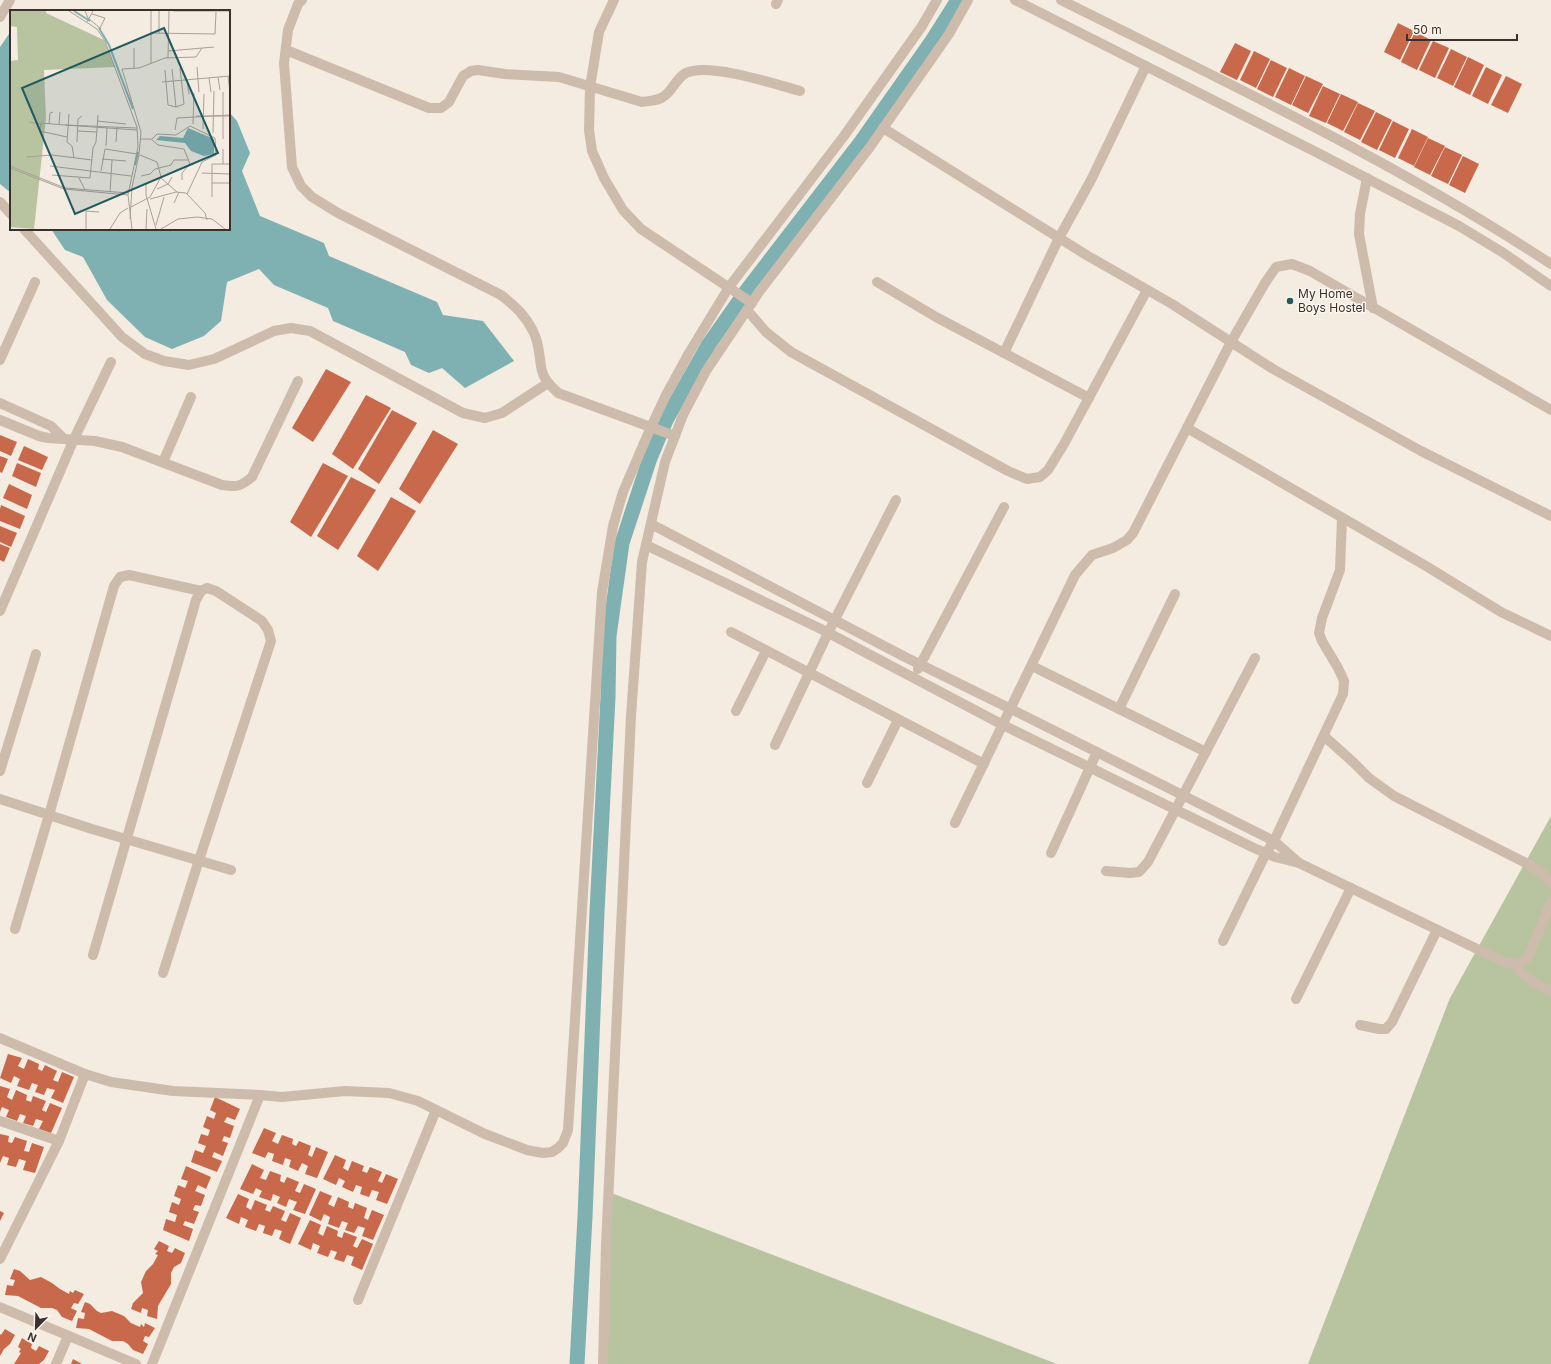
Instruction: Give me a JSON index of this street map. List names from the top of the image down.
{
  "places": ["My Home Boys Hostel"],
  "scale_bar": "50 m",
  "north": "bottom left"
}
